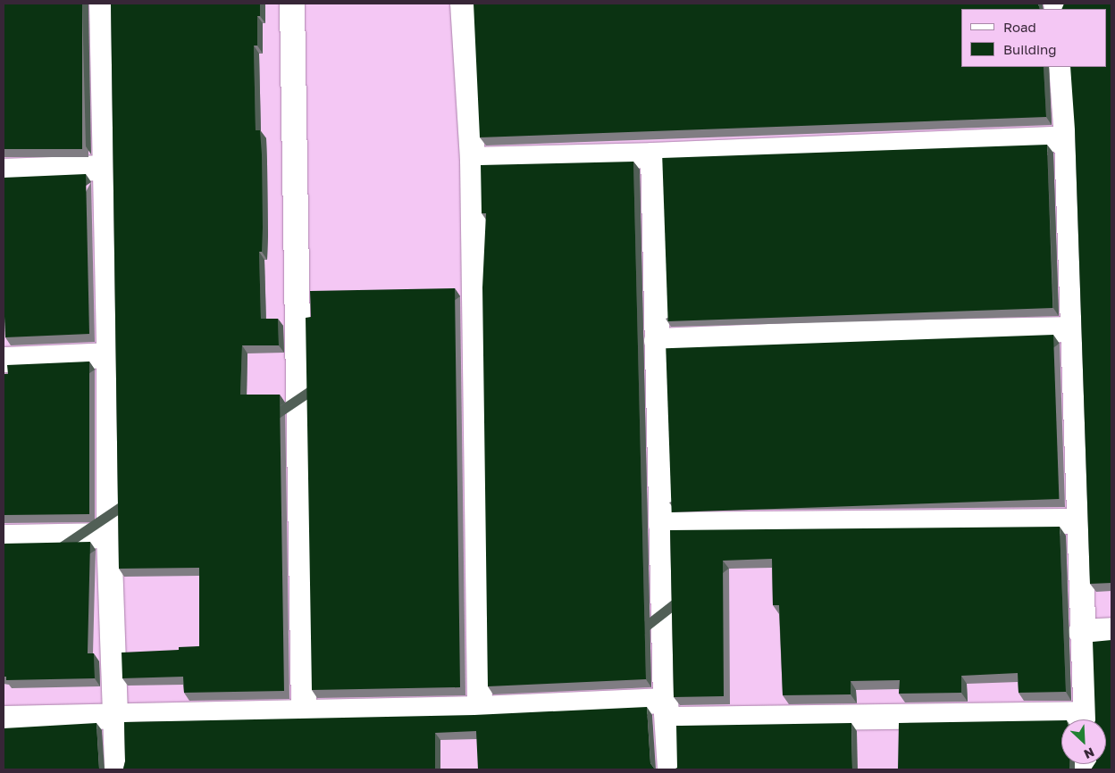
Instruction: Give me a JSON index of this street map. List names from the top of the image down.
{
  "legend": ["Road", "Building"],
  "north": "bottom right"
}
